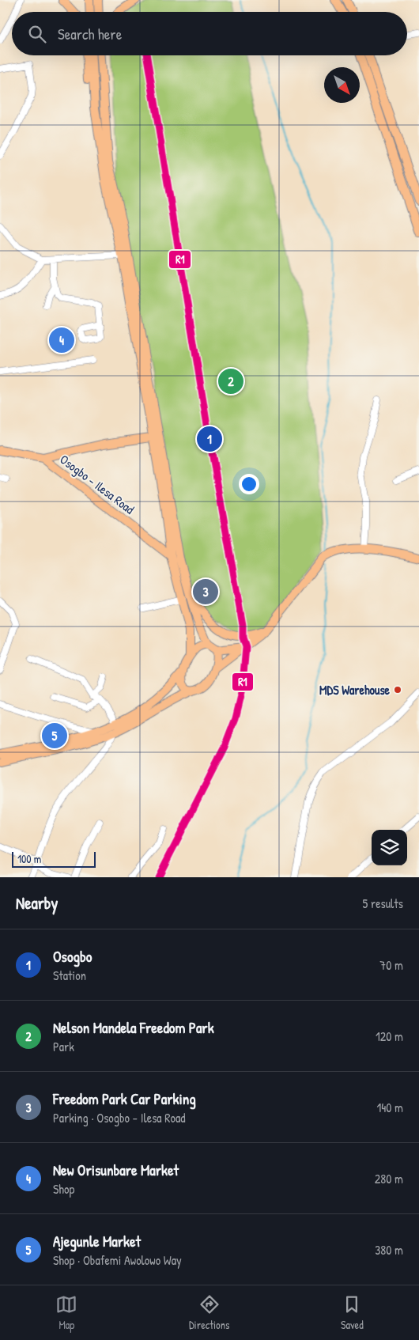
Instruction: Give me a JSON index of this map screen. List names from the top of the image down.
{
  "streets": {
    "main road": ["Osogbo - Ilesa Road"]
  },
  "places": ["MDS Warehouse"],
  "lines": ["transit line R1"],
  "scale_bar": "100 m",
  "north": "bottom right",
  "page": {
    "search": "Search here",
    "pins": [
      "4",
      "2",
      "1",
      "3",
      "5"
    ],
    "scale": "100 m",
    "heading": ["Nearby", "5 results"],
    "list": [
      {
        "mark": "1",
        "name": "Osogbo",
        "note": "Station",
        "value": "70 m"
      },
      {
        "mark": "2",
        "name": "Nelson Mandela Freedom Park",
        "note": "Park",
        "value": "120 m"
      },
      {
        "mark": "3",
        "name": "Freedom Park Car Parking",
        "note": "Parking · Osogbo - Ilesa Road",
        "value": "140 m"
      },
      {
        "mark": "4",
        "name": "New Orisunbare Market",
        "note": "Shop",
        "value": "280 m"
      },
      {
        "mark": "5",
        "name": "Ajegunle Market",
        "note": "Shop · Obafemi Awolowo Way",
        "value": "380 m"
      }
    ],
    "nav": ["Map", "Directions", "Saved"]
  }
}
